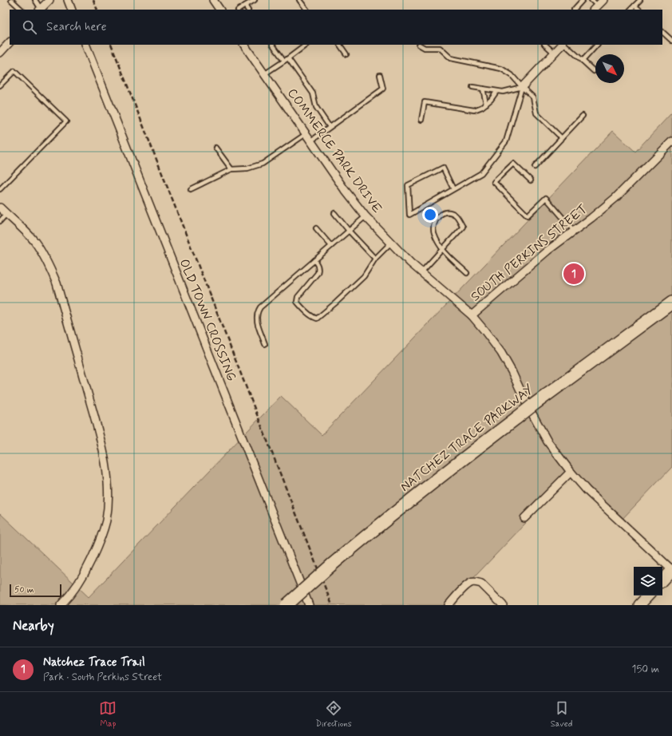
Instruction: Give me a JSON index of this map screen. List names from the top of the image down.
{
  "streets": {
    "main road": ["NATCHEZ TRACE PARKWAY"],
    "street": ["COMMERCE PARK DRIVE", "SOUTH PERKINS STREET", "OLD TOWN CROSSING"]
  },
  "crossings": [
    ["COMMERCE PARK DRIVE", "SOUTH PERKINS STREET"]
  ],
  "scale_bar": "50 m",
  "north": "bottom right",
  "page": {
    "search": "Search here",
    "pins": "1",
    "scale": "50 m",
    "heading": "Nearby",
    "list": [
      {
        "mark": "1",
        "name": "Natchez Trace Trail",
        "note": "Park · South Perkins Street",
        "value": "150 m"
      }
    ],
    "nav": ["Map", "Directions", "Saved"]
  }
}
